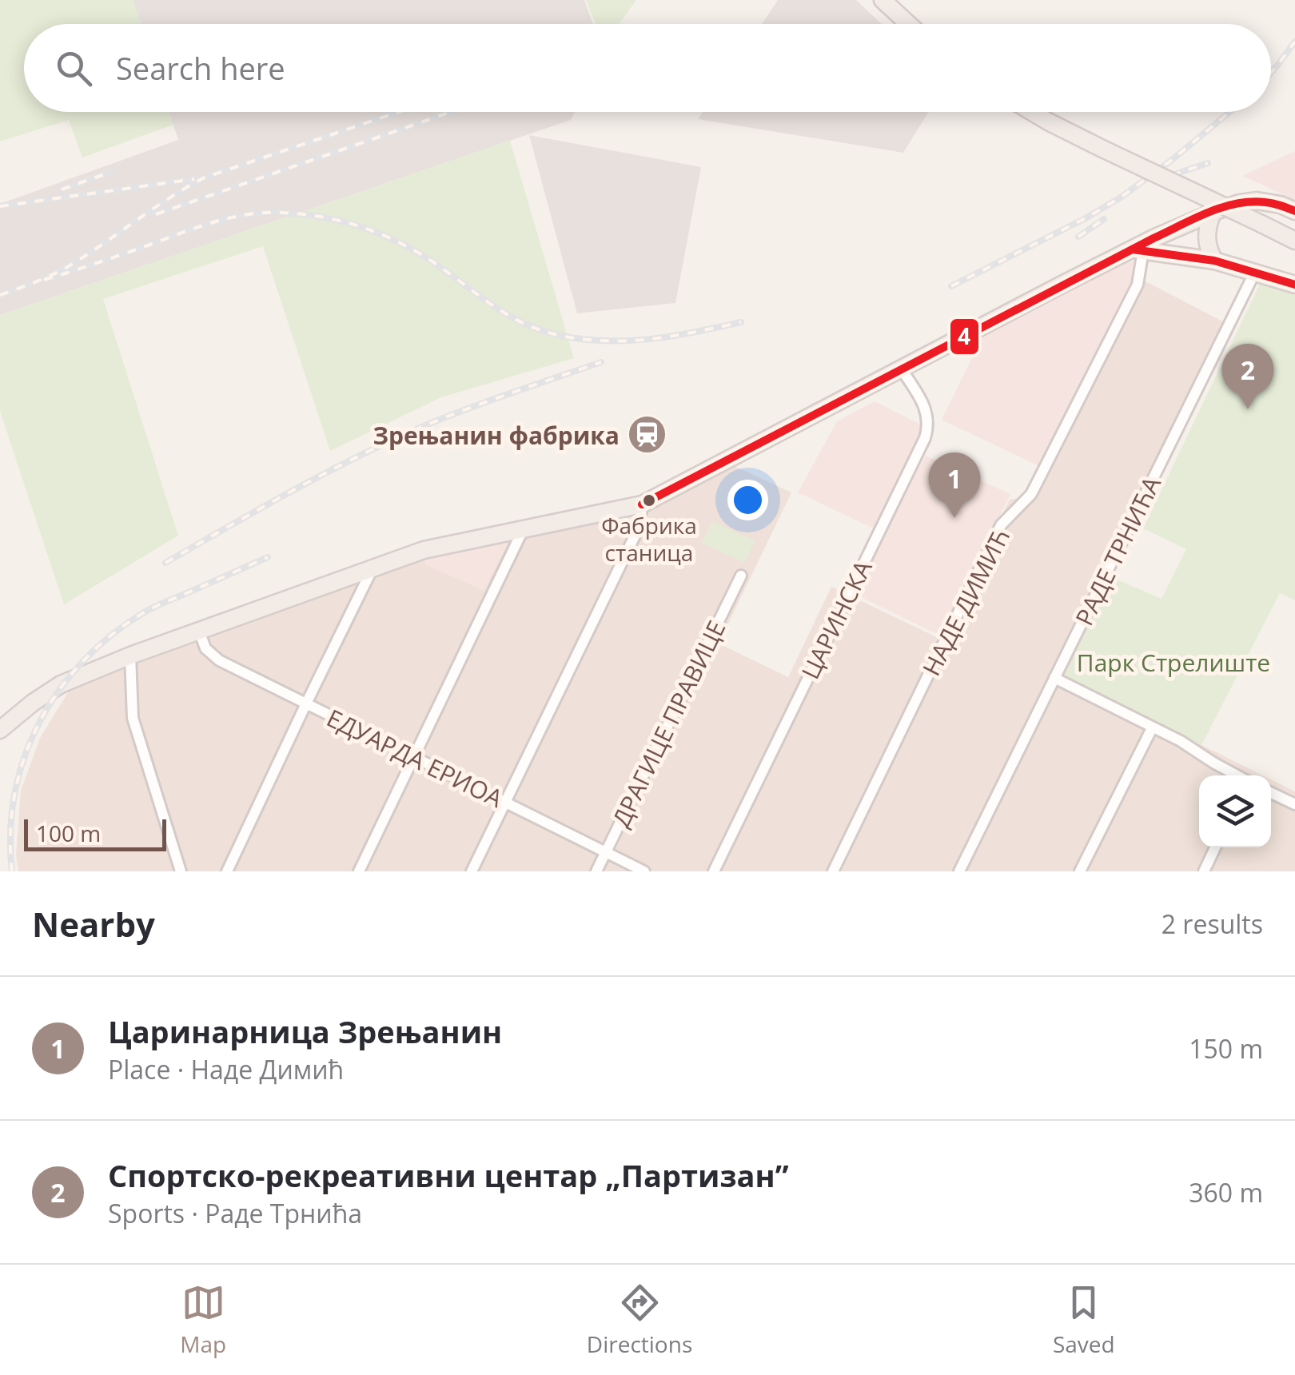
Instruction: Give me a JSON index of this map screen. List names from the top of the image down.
{
  "streets": {
    "street": [
      "РАДЕ ТРНИЋА",
      "НАДЕ ДИМИЋ",
      "ЦАРИНСКА",
      "ДРАГИЦЕ ПРАВИЦЕ",
      "ЕДУАРДА ЕРИОА"
    ]
  },
  "crossings": [
    ["ДРАГИЦЕ ПРАВИЦЕ", "ЕДУАРДА ЕРИОА"]
  ],
  "parks": ["Парк Стрелиште"],
  "places": {
    "station": ["Зрењанин фабрика"],
    "other": ["Фабрика станица"]
  },
  "lines": ["transit line 4"],
  "scale_bar": "100 m",
  "page": {
    "search": "Search here",
    "pins": ["2", "1"],
    "scale": "100 m",
    "heading": ["Nearby", "2 results"],
    "list": [
      {
        "mark": "1",
        "name": "Царинарница Зрењанин",
        "note": "Place · Наде Димић",
        "value": "150 m"
      },
      {
        "mark": "2",
        "name": "Спортско-рекреативни центар „Партизан”",
        "note": "Sports · Раде Трнића",
        "value": "360 m"
      }
    ],
    "nav": ["Map", "Directions", "Saved"]
  }
}
